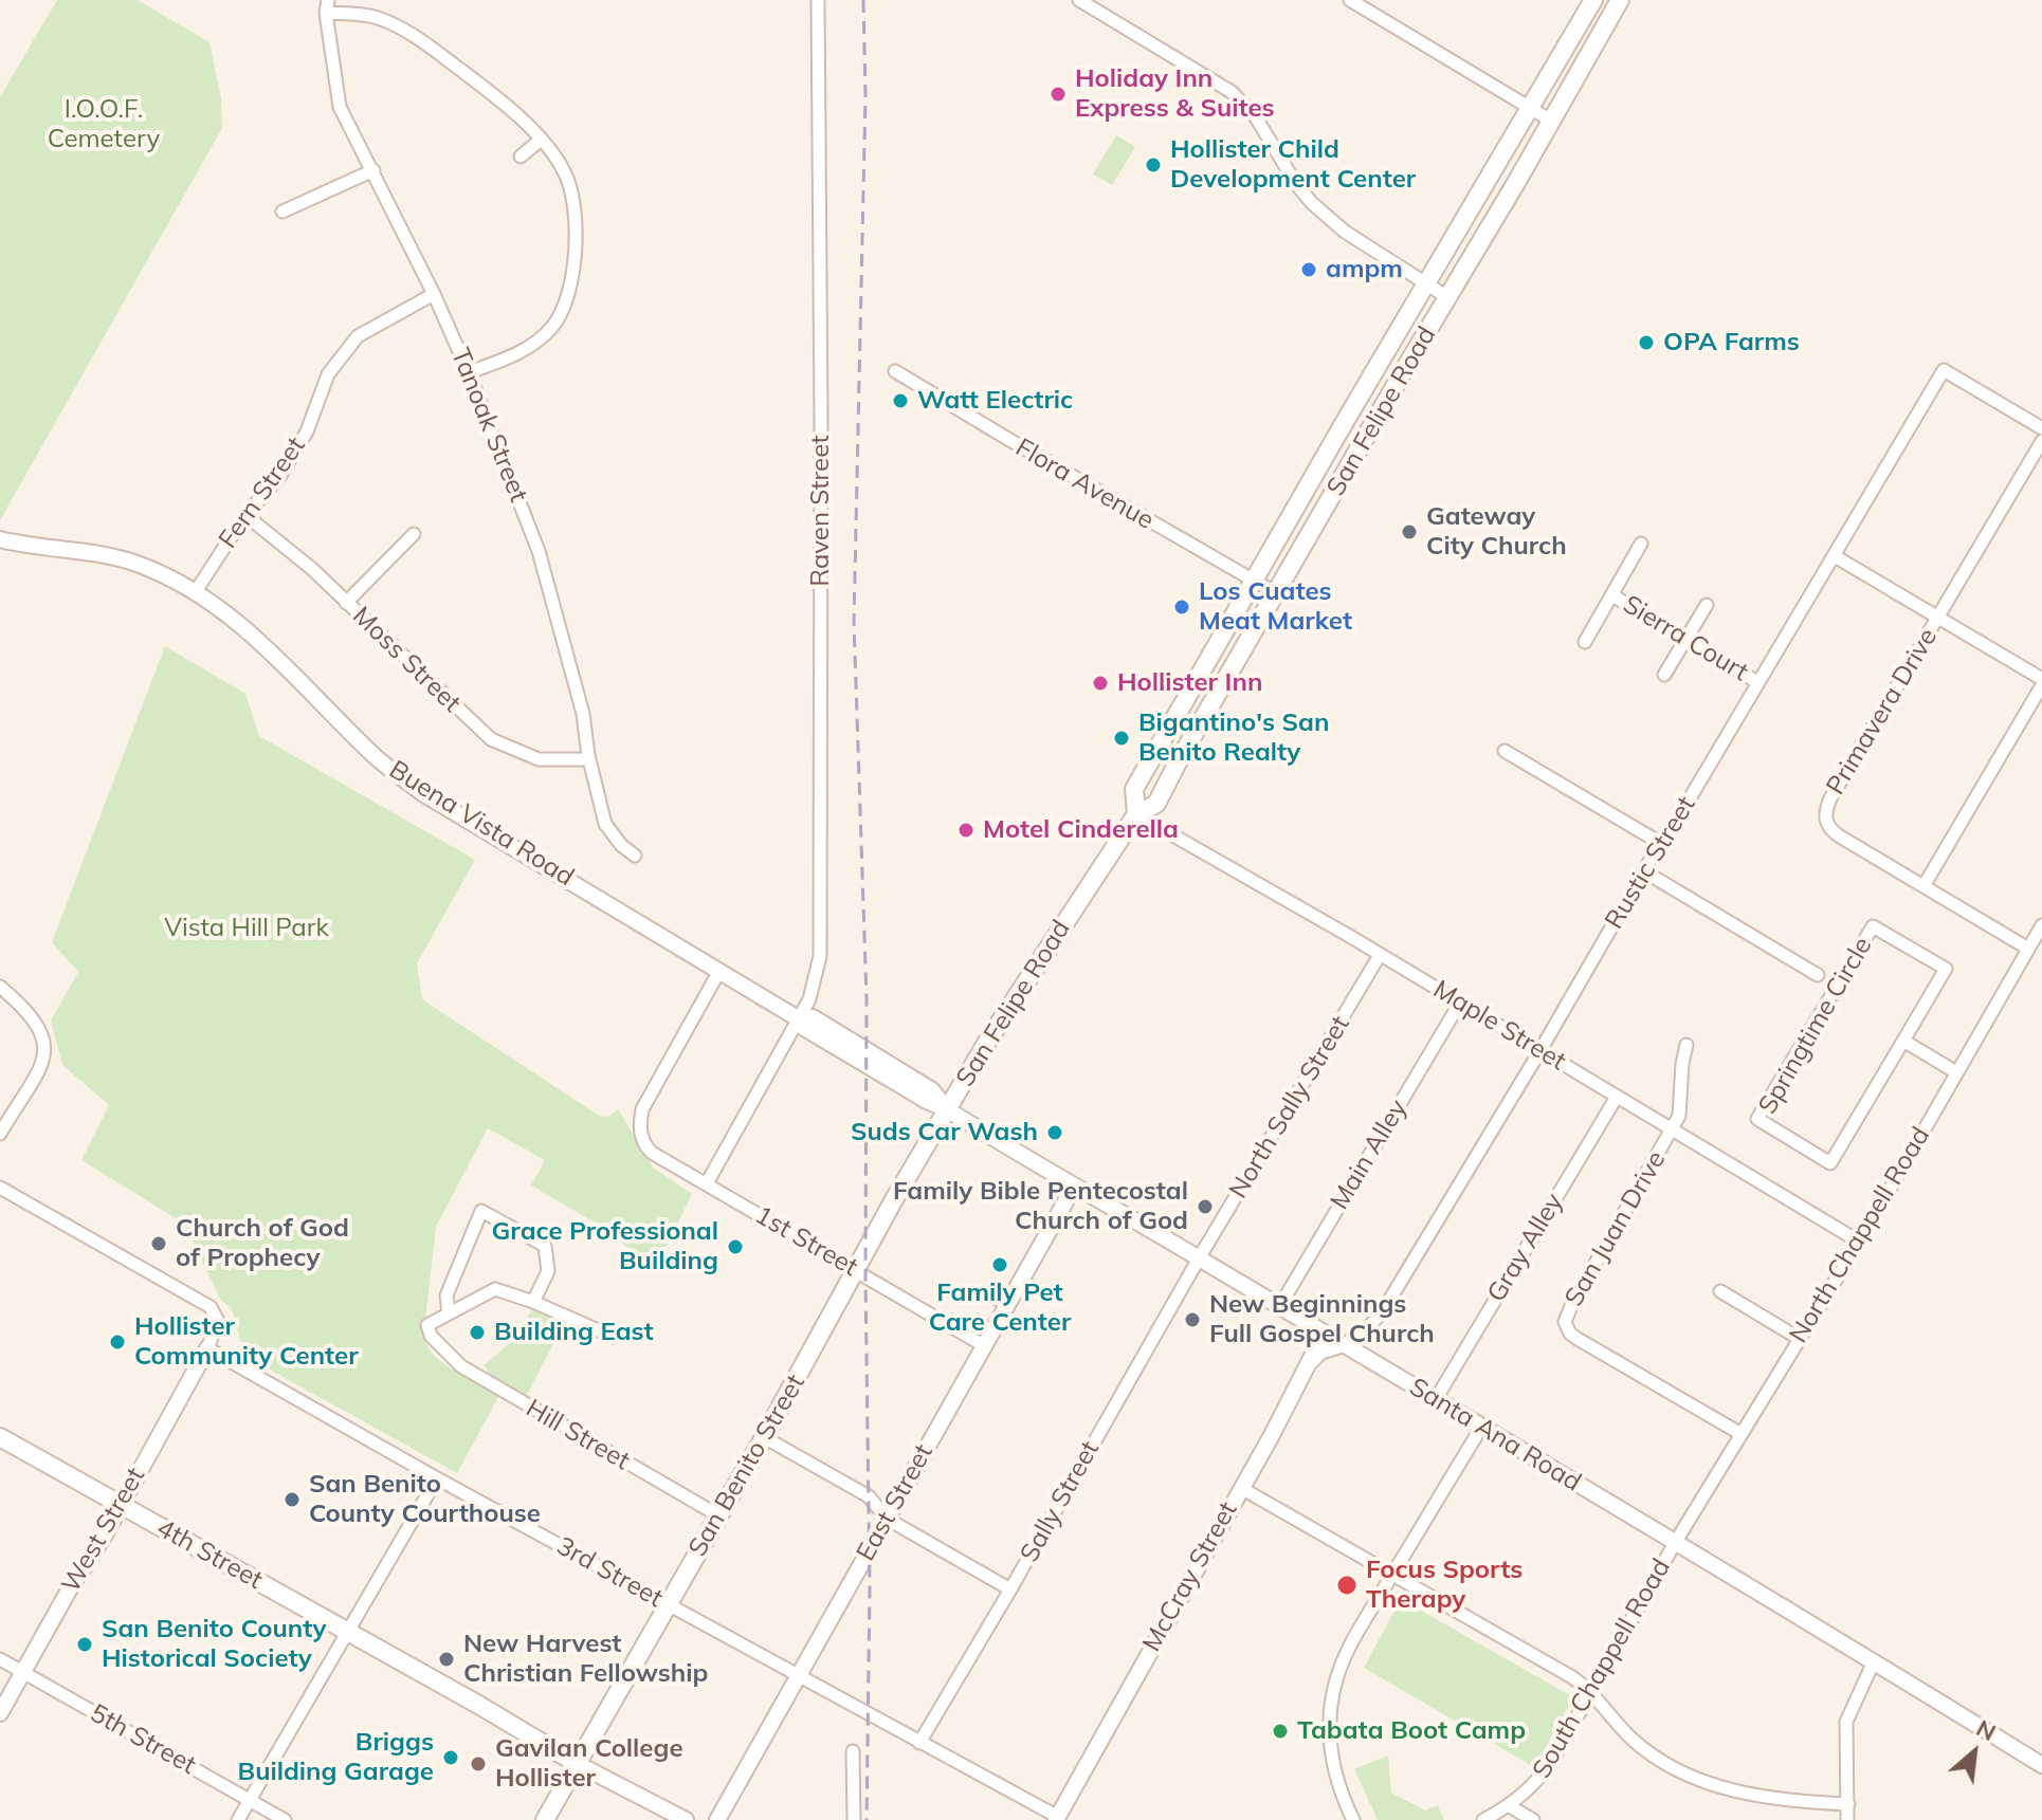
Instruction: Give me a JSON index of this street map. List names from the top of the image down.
{
  "streets": {
    "main road": ["San Felipe Road", "San Benito Street", "4th Street"],
    "street": [
      "Tanoak Street",
      "Flora Avenue",
      "Fern Street",
      "Raven Street",
      "Sierra Court",
      "Moss Street",
      "Primavera Drive",
      "Buena Vista Road",
      "Rustic Street",
      "Maple Street",
      "Springtime Circle",
      "North Sally Street",
      "Main Alley",
      "San Juan Drive",
      "North Chappell Road",
      "1st Street",
      "Gray Alley",
      "Hill Street",
      "Santa Ana Road",
      "Sally Street",
      "East Street",
      "West Street",
      "3rd Street",
      "McCray Street",
      "South Chappell Road",
      "5th Street"
    ]
  },
  "crossings": [
    ["San Felipe Road", "Flora Avenue"],
    ["San Felipe Road", "Buena Vista Road"],
    ["San Felipe Road", "Maple Street"],
    ["San Felipe Road", "Santa Ana Road"],
    ["San Felipe Road", "San Benito Street"],
    ["Tanoak Street", "Fern Street"],
    ["Tanoak Street", "Moss Street"],
    ["Fern Street", "Moss Street"],
    ["Fern Street", "Buena Vista Road"],
    ["Raven Street", "Buena Vista Road"],
    ["Raven Street", "1st Street"],
    ["Sierra Court", "Rustic Street"],
    ["Primavera Drive", "North Chappell Road"],
    ["Buena Vista Road", "1st Street"],
    ["Buena Vista Road", "Santa Ana Road"],
    ["Buena Vista Road", "San Benito Street"],
    ["Rustic Street", "Maple Street"],
    ["Rustic Street", "Santa Ana Road"],
    ["Rustic Street", "McCray Street"],
    ["Maple Street", "North Sally Street"],
    ["Maple Street", "Main Alley"],
    ["Maple Street", "San Juan Drive"],
    ["Maple Street", "North Chappell Road"],
    ["Maple Street", "Gray Alley"],
    ["North Sally Street", "Santa Ana Road"],
    ["North Sally Street", "Sally Street"],
    ["Main Alley", "Santa Ana Road"],
    ["San Juan Drive", "North Chappell Road"],
    ["North Chappell Road", "Santa Ana Road"],
    ["North Chappell Road", "South Chappell Road"],
    ["1st Street", "San Benito Street"],
    ["1st Street", "East Street"],
    ["Gray Alley", "Santa Ana Road"],
    ["Hill Street", "San Benito Street"],
    ["Santa Ana Road", "San Benito Street"],
    ["Santa Ana Road", "Sally Street"],
    ["Santa Ana Road", "East Street"],
    ["Santa Ana Road", "McCray Street"],
    ["Santa Ana Road", "South Chappell Road"],
    ["San Benito Street", "4th Street"],
    ["San Benito Street", "3rd Street"],
    ["Sally Street", "3rd Street"],
    ["East Street", "3rd Street"],
    ["West Street", "4th Street"],
    ["West Street", "3rd Street"],
    ["West Street", "5th Street"],
    ["3rd Street", "McCray Street"]
  ],
  "parks": ["I.O.O.F. Cemetery", "Vista Hill Park"],
  "places": [
    "Holiday Inn Express & Suites",
    "Hollister Child Development Center",
    "ampm",
    "OPA Farms",
    "Watt Electric",
    "Gateway City Church",
    "Los Cuates Meat Market",
    "Hollister Inn",
    "Bigantino's San Benito Realty",
    "Motel Cinderella",
    "Suds Car Wash",
    "Family Bible Pentecostal Church of God",
    "Church of God of Prophecy",
    "Grace Professional Building",
    "Family Pet Care Center",
    "New Beginnings Full Gospel Church",
    "Building East",
    "Hollister Community Center",
    "San Benito County Courthouse",
    "Focus Sports Therapy",
    "San Benito County Historical Society",
    "New Harvest Christian Fellowship",
    "Tabata Boot Camp",
    "Briggs Building Garage",
    "Gavilan College Hollister"
  ],
  "north": "top right"
}
